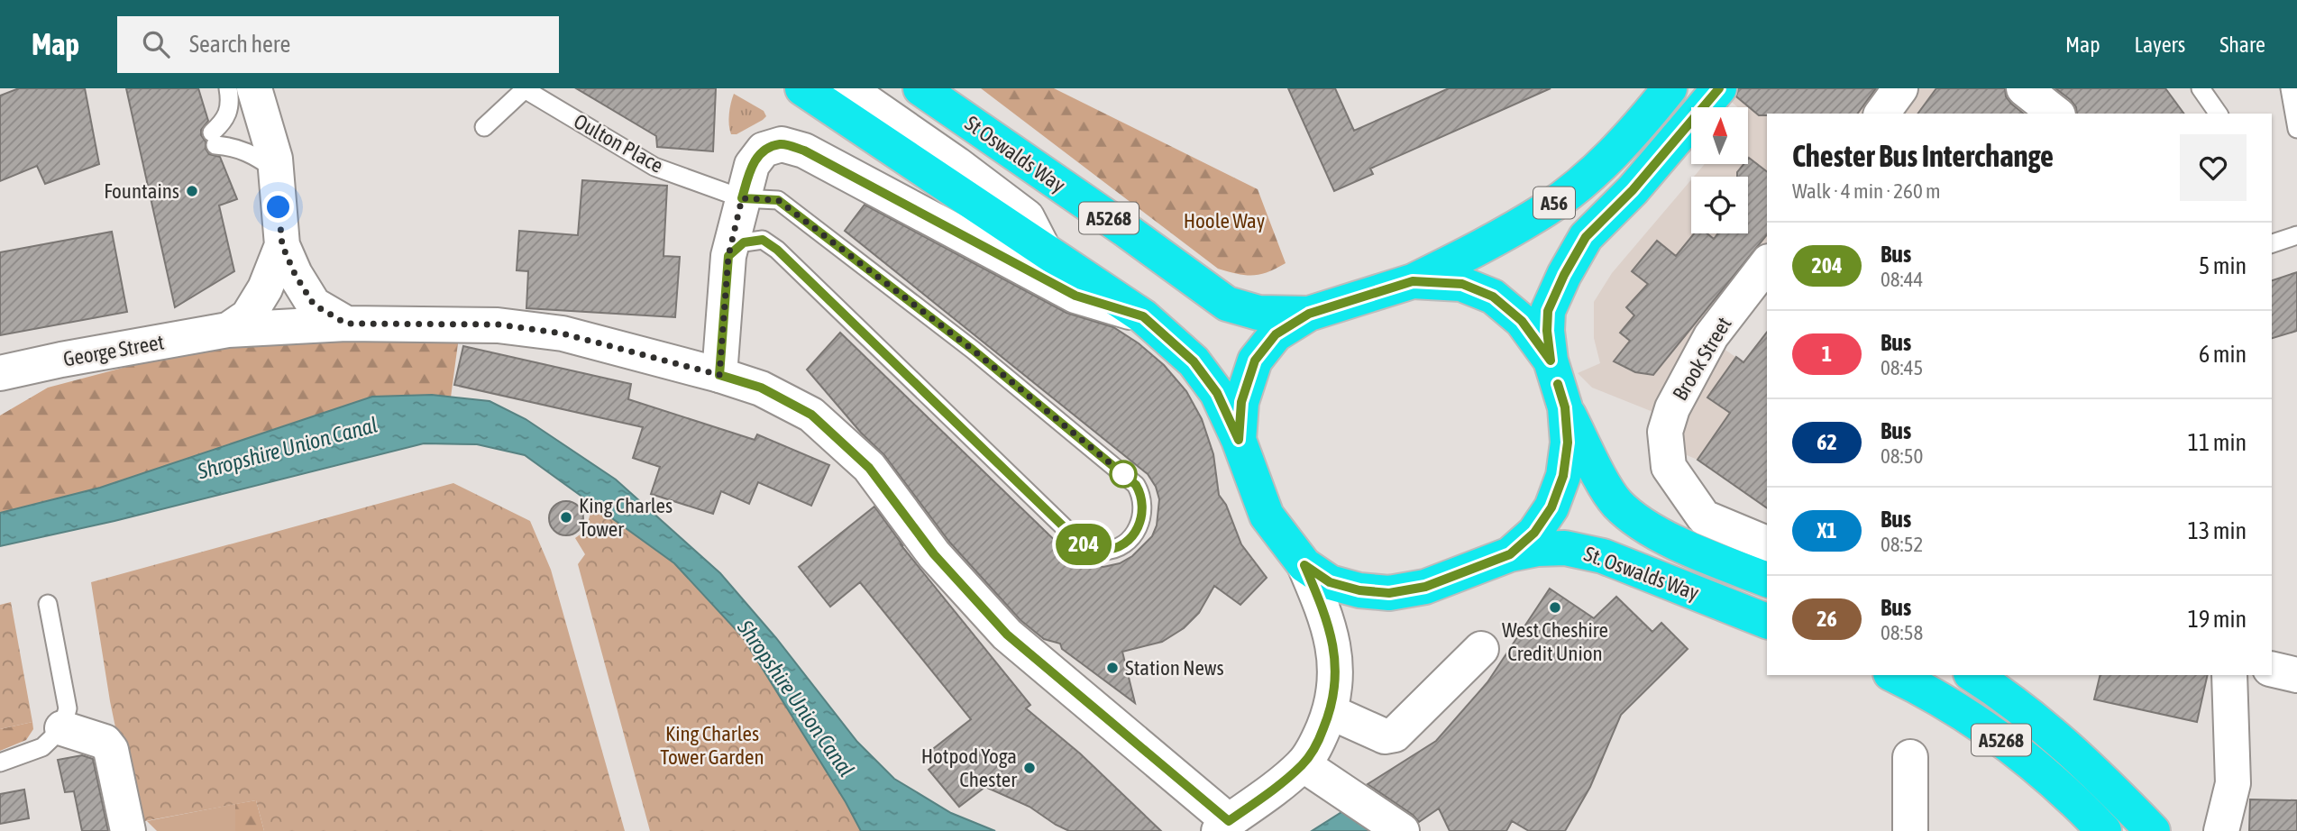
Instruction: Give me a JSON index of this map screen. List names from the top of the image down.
{
  "streets": {
    "highway": [
      "St Oswalds Way",
      "A56",
      "A5268",
      "St. Oswalds Way"
    ],
    "street": ["George Street", "Brook Street"],
    "lane": ["Oulton Place"]
  },
  "crossings": [
    ["St Oswalds Way", "A5268"],
    ["A56", "A5268"]
  ],
  "water": ["Shropshire Union Canal"],
  "parks": ["Hoole Way", "King Charles Tower Garden"],
  "places": [
    "Fountains",
    "King Charles Tower",
    "West Cheshire Credit Union",
    "Station News",
    "Hotpod Yoga Chester"
  ],
  "lines": ["bus line 204"],
  "north": "top",
  "page": {
    "header": "Map",
    "search": "Search here",
    "nav": ["Map", "Layers", "Share"],
    "on_map": "204",
    "heading": ["Chester Bus Interchange", "Walk · 4 min · 260 m"],
    "list": [
      {
        "mark": "204",
        "name": "Bus",
        "note": "08:44",
        "value": "5 min"
      },
      {
        "mark": "1",
        "name": "Bus",
        "note": "08:45",
        "value": "6 min"
      },
      {
        "mark": "62",
        "name": "Bus",
        "note": "08:50",
        "value": "11 min"
      },
      {
        "mark": "X1",
        "name": "Bus",
        "note": "08:52",
        "value": "13 min"
      },
      {
        "mark": "26",
        "name": "Bus",
        "note": "08:58",
        "value": "19 min"
      }
    ]
  }
}
